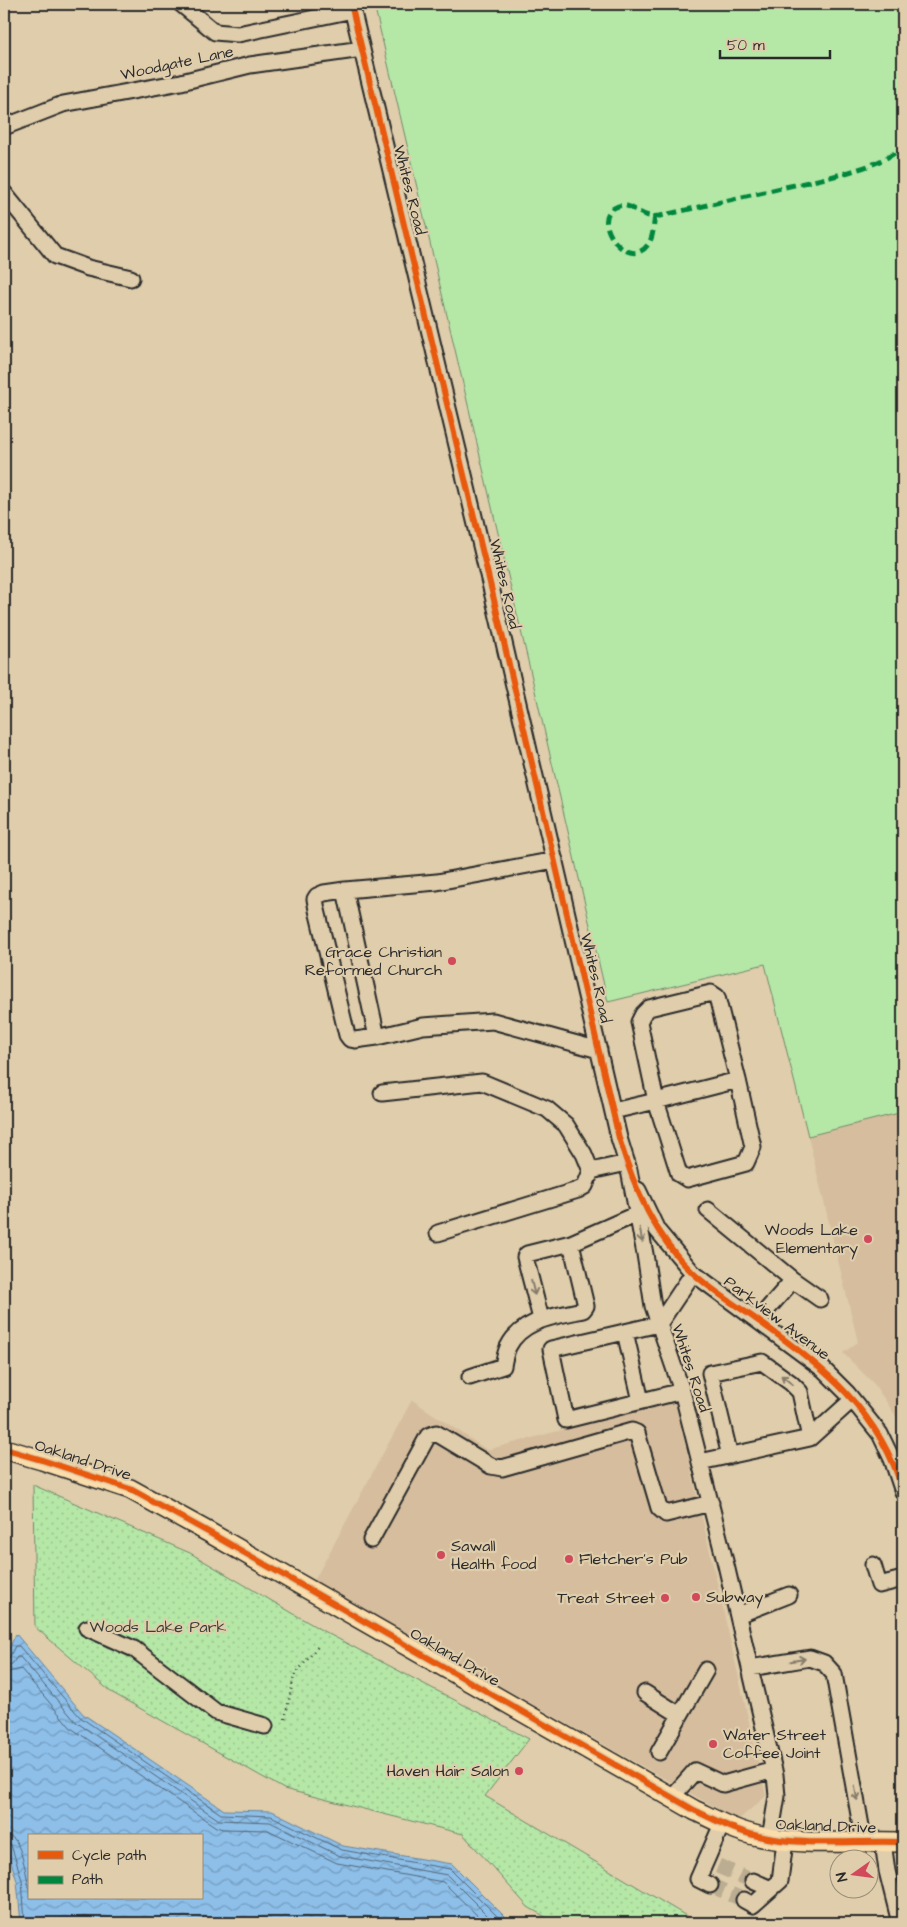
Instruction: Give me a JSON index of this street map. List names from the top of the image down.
{
  "streets": {
    "main road": ["Oakland Drive"],
    "street": ["Woodgate Lane", "Whites Road", "Parkview Avenue"]
  },
  "crossings": [
    ["Woodgate Lane", "Whites Road"],
    ["Whites Road", "Parkview Avenue"],
    ["Whites Road", "Oakland Drive"]
  ],
  "parks": ["Woods Lake Park"],
  "places": [
    "Grace Christian Reformed Church",
    "Woods Lake Elementary",
    "Sawall Health food",
    "Fletcher's Pub",
    "Subway",
    "Treat Street",
    "Water Street Coffee Joint",
    "Haven Hair Salon"
  ],
  "legend": ["Cycle path", "Path"],
  "scale_bar": "50 m",
  "north": "left"
}
